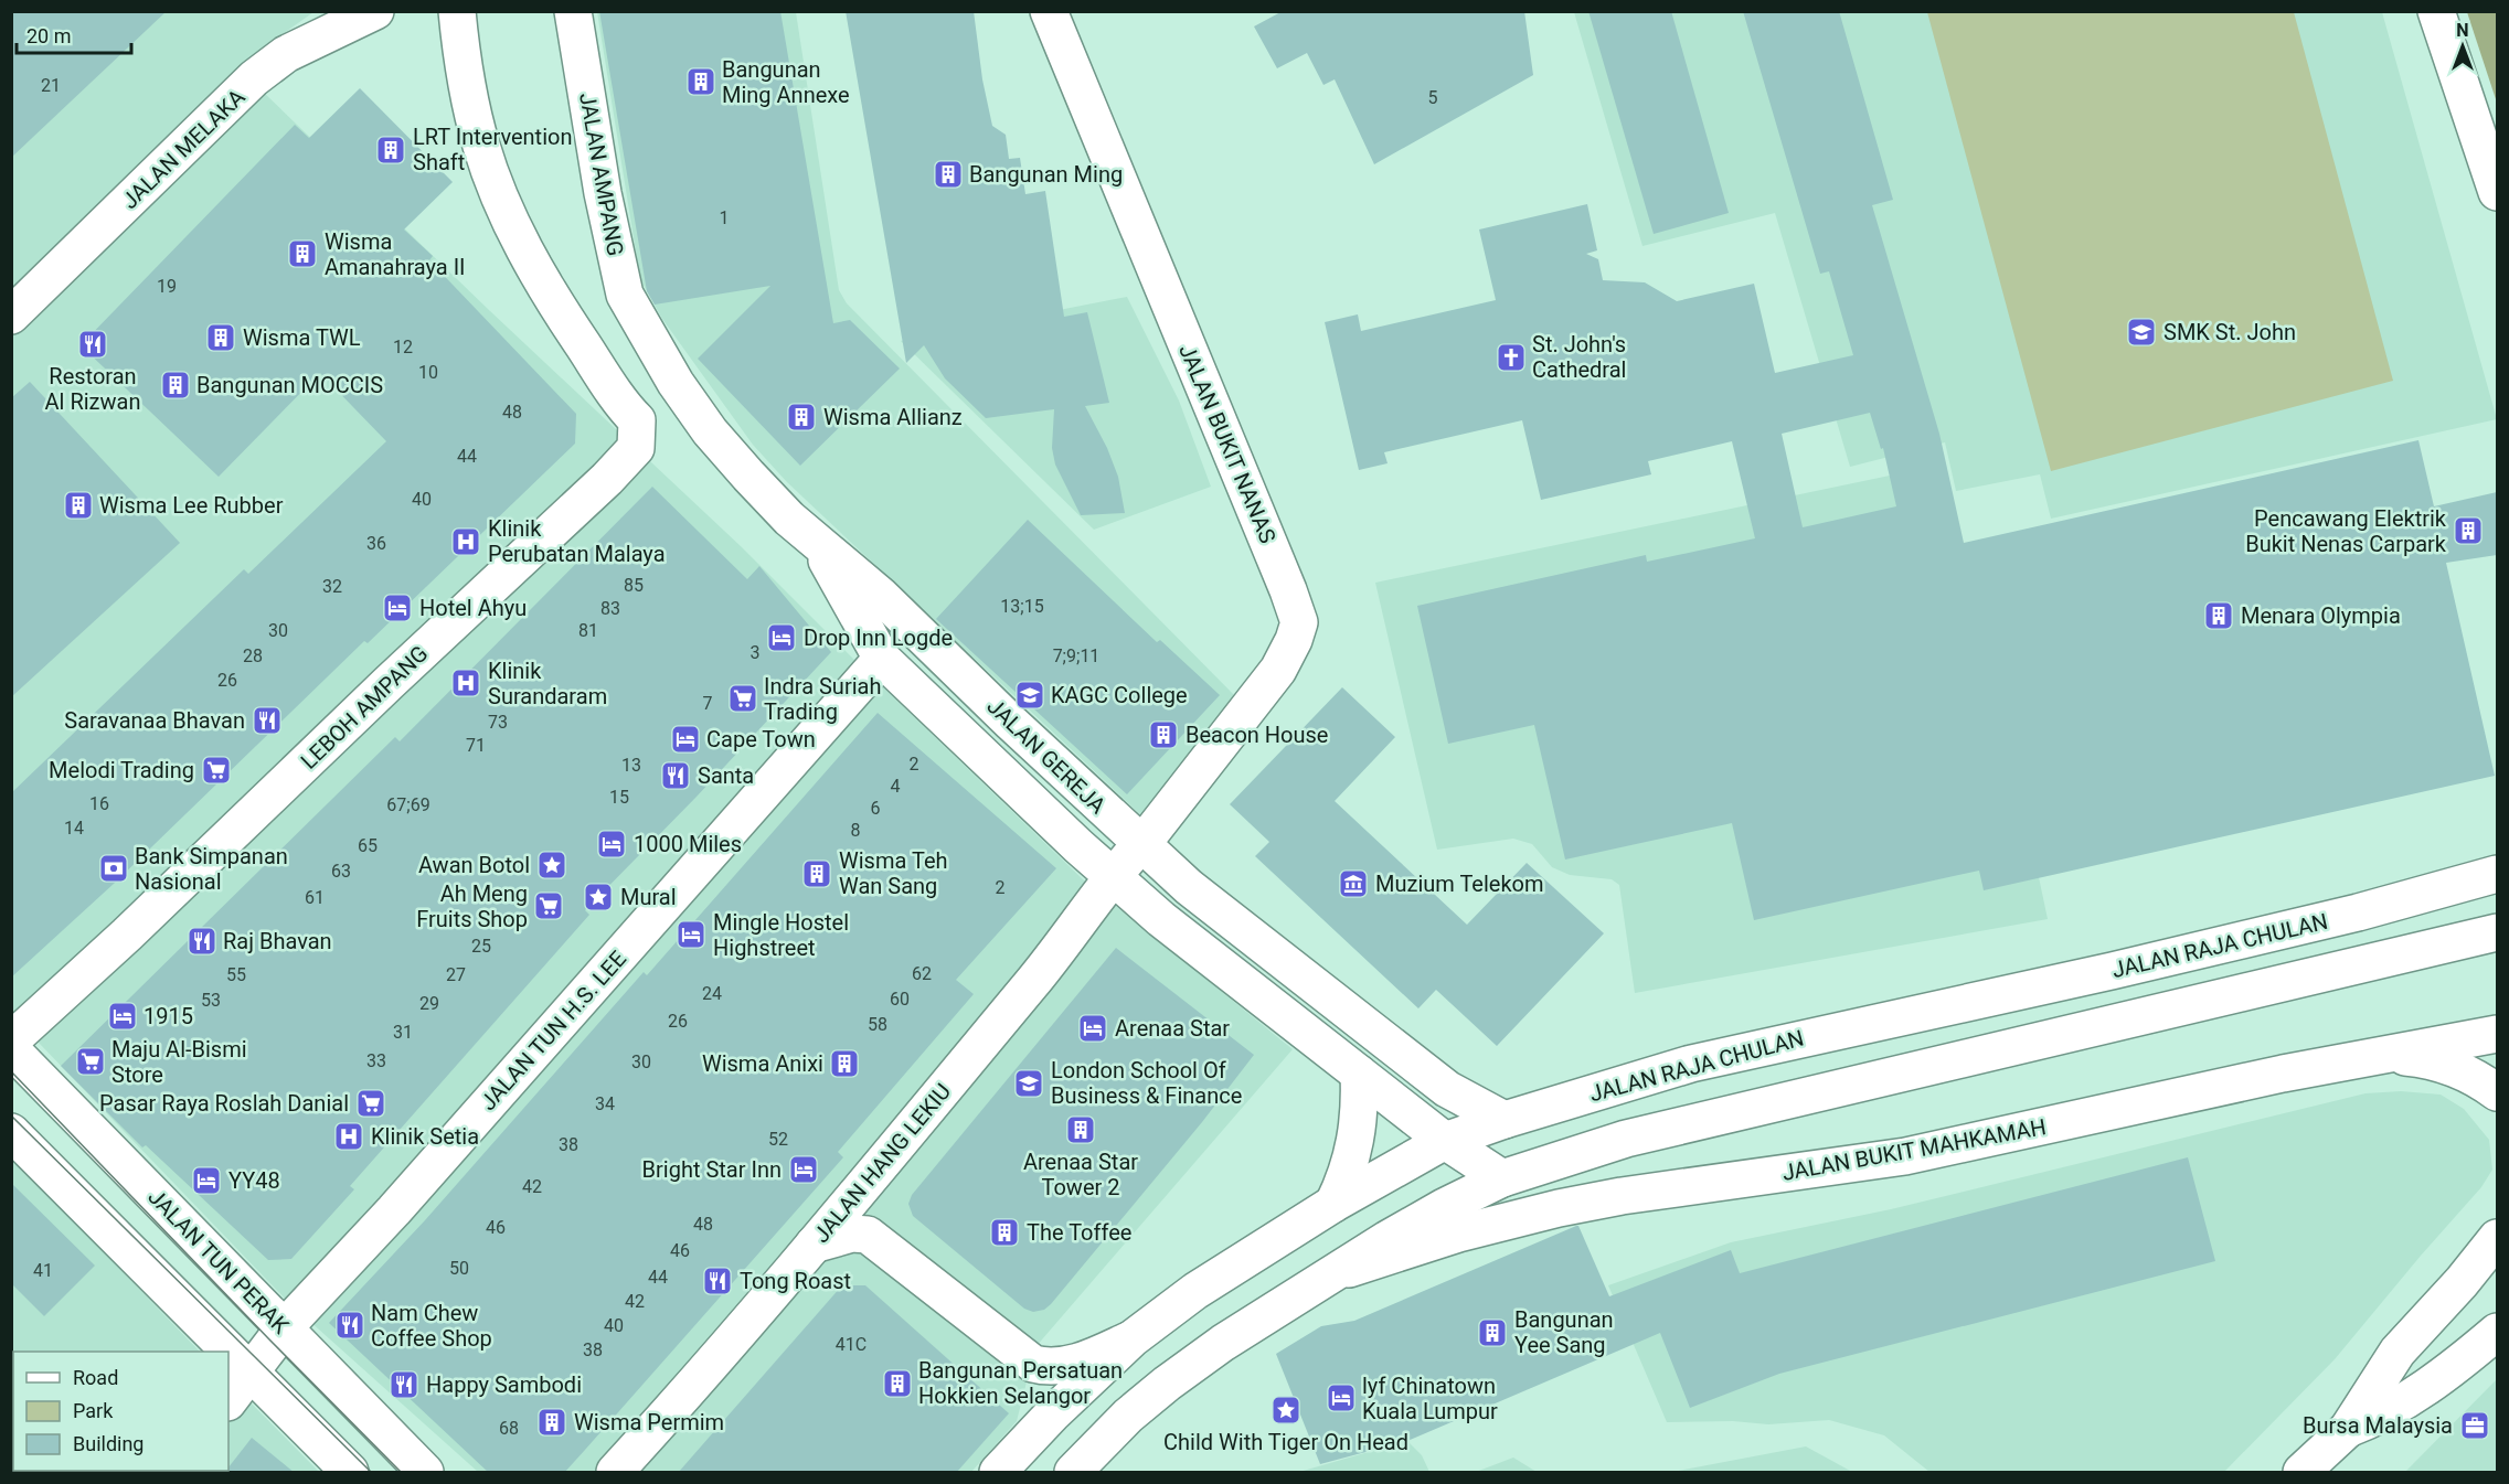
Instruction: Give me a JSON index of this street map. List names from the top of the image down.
{
  "streets": {
    "street": [
      "JALAN MELAKA",
      "JALAN AMPANG",
      "JALAN BUKIT NANAS",
      "LEBOH AMPANG",
      "JALAN GEREJA",
      "JALAN RAJA CHULAN",
      "JALAN TUN H.S. LEE",
      "JALAN BUKIT MAHKAMAH",
      "JALAN HANG LEKIU",
      "JALAN TUN PERAK"
    ]
  },
  "crossings": [
    ["JALAN AMPANG", "JALAN GEREJA"],
    ["JALAN BUKIT NANAS", "JALAN GEREJA"],
    ["JALAN BUKIT NANAS", "JALAN HANG LEKIU"],
    ["JALAN GEREJA", "JALAN RAJA CHULAN"],
    ["JALAN GEREJA", "JALAN TUN H.S. LEE"],
    ["JALAN GEREJA", "JALAN HANG LEKIU"],
    ["JALAN TUN H.S. LEE", "JALAN TUN PERAK"]
  ],
  "places": {
    "building": [
      "Bangunan Ming Annexe",
      "LRT Intervention Shaft",
      "Bangunan Ming",
      "Wisma Amanahraya II",
      "Wisma TWL",
      "Bangunan MOCCIS",
      "Wisma Allianz",
      "Wisma Lee Rubber",
      "Pencawang Elektrik Bukit Nenas Carpark",
      "Menara Olympia",
      "Beacon House",
      "Wisma Teh Wan Sang",
      "Wisma Anixi",
      "Arenaa Star Tower 2",
      "The Toffee",
      "Bangunan Yee Sang",
      "Bangunan Persatuan Hokkien Selangor",
      "Wisma Permim"
    ],
    "school or university": ["SMK St. John", "KAGC College", "London School Of Business & Finance"],
    "restaurant": [
      "Restoran Al Rizwan",
      "Saravanaa Bhavan",
      "Santa",
      "Raj Bhavan",
      "Tong Roast",
      "Nam Chew Coffee Shop",
      "Happy Sambodi"
    ],
    "church": ["St. John's Cathedral"],
    "hospital": ["Klinik Perubatan Malaya", "Klinik Surandaram", "Klinik Setia"],
    "hotel": [
      "Hotel Ahyu",
      "Drop Inn Logde",
      "Cape Town",
      "1000 Miles",
      "Mingle Hostel Highstreet",
      "1915",
      "Arenaa Star",
      "Bright Star Inn",
      "YY48",
      "lyf Chinatown Kuala Lumpur"
    ],
    "supermarket": [
      "Indra Suriah Trading",
      "Melodi Trading",
      "Ah Meng Fruits Shop",
      "Maju Al-Bismi Store",
      "Pasar Raya Roslah Danial"
    ],
    "place": ["Awan Botol", "Mural", "Child With Tiger On Head"],
    "bank": ["Bank Simpanan Nasional"],
    "museum": ["Muzium Telekom"],
    "office": ["Bursa Malaysia"]
  },
  "house_numbers": [
    "21",
    "5",
    "1",
    "19",
    "12",
    "10",
    "48",
    "44",
    "40",
    "36",
    "85",
    "32",
    "13;15",
    "83",
    "30",
    "81",
    "3",
    "28",
    "7;9;11",
    "26",
    "7",
    "73",
    "71",
    "2",
    "13",
    "4",
    "15",
    "16",
    "67;69",
    "6",
    "14",
    "8",
    "65",
    "63",
    "2",
    "61",
    "25",
    "62",
    "55",
    "27",
    "24",
    "60",
    "53",
    "29",
    "26",
    "58",
    "31",
    "33",
    "30",
    "34",
    "52",
    "38",
    "42",
    "48",
    "46",
    "46",
    "50",
    "41",
    "44",
    "42",
    "40",
    "41C",
    "38",
    "68"
  ],
  "legend": ["Road", "Park", "Building"],
  "scale_bar": "20 m",
  "north": "top"
}
